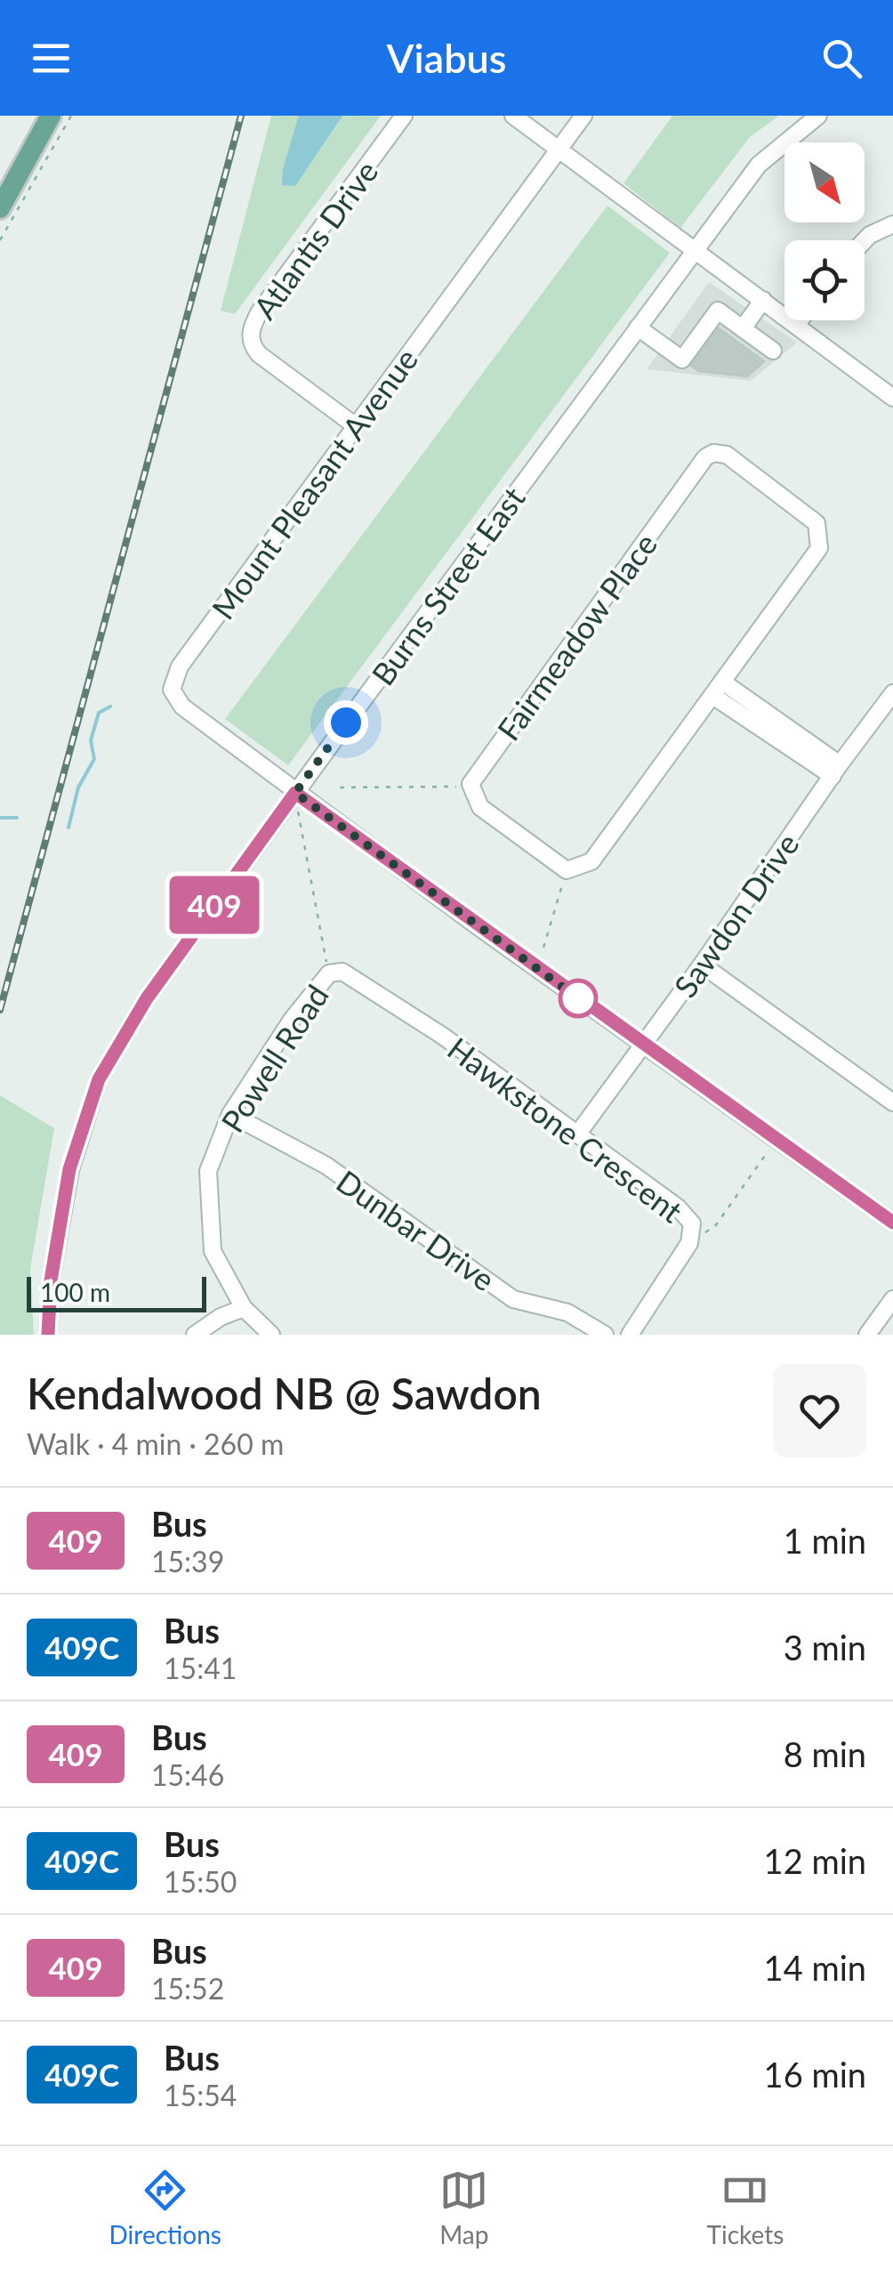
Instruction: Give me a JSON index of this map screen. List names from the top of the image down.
{
  "streets": {
    "street": [
      "Atlantis Drive",
      "Mount Pleasant Avenue",
      "Burns Street East",
      "Fairmeadow Place",
      "Sawdon Drive",
      "Powell Road",
      "Hawkstone Crescent",
      "Dunbar Drive"
    ]
  },
  "crossings": [
    ["Atlantis Drive", "Mount Pleasant Avenue"],
    ["Mount Pleasant Avenue", "Burns Street East"],
    ["Sawdon Drive", "Hawkstone Crescent"],
    ["Powell Road", "Hawkstone Crescent"],
    ["Powell Road", "Dunbar Drive"]
  ],
  "lines": ["bus line 409"],
  "scale_bar": "100 m",
  "north": "bottom right",
  "page": {
    "header": "Viabus",
    "on_map": "409",
    "scale": "100 m",
    "heading": ["Kendalwood NB @ Sawdon", "Walk · 4 min · 260 m"],
    "list": [
      {
        "mark": "409",
        "name": "Bus",
        "note": "15:39",
        "value": "1 min"
      },
      {
        "mark": "409C",
        "name": "Bus",
        "note": "15:41",
        "value": "3 min"
      },
      {
        "mark": "409",
        "name": "Bus",
        "note": "15:46",
        "value": "8 min"
      },
      {
        "mark": "409C",
        "name": "Bus",
        "note": "15:50",
        "value": "12 min"
      },
      {
        "mark": "409",
        "name": "Bus",
        "note": "15:52",
        "value": "14 min"
      },
      {
        "mark": "409C",
        "name": "Bus",
        "note": "15:54",
        "value": "16 min"
      }
    ],
    "tabs": ["Directions", "Map", "Tickets"]
  }
}
